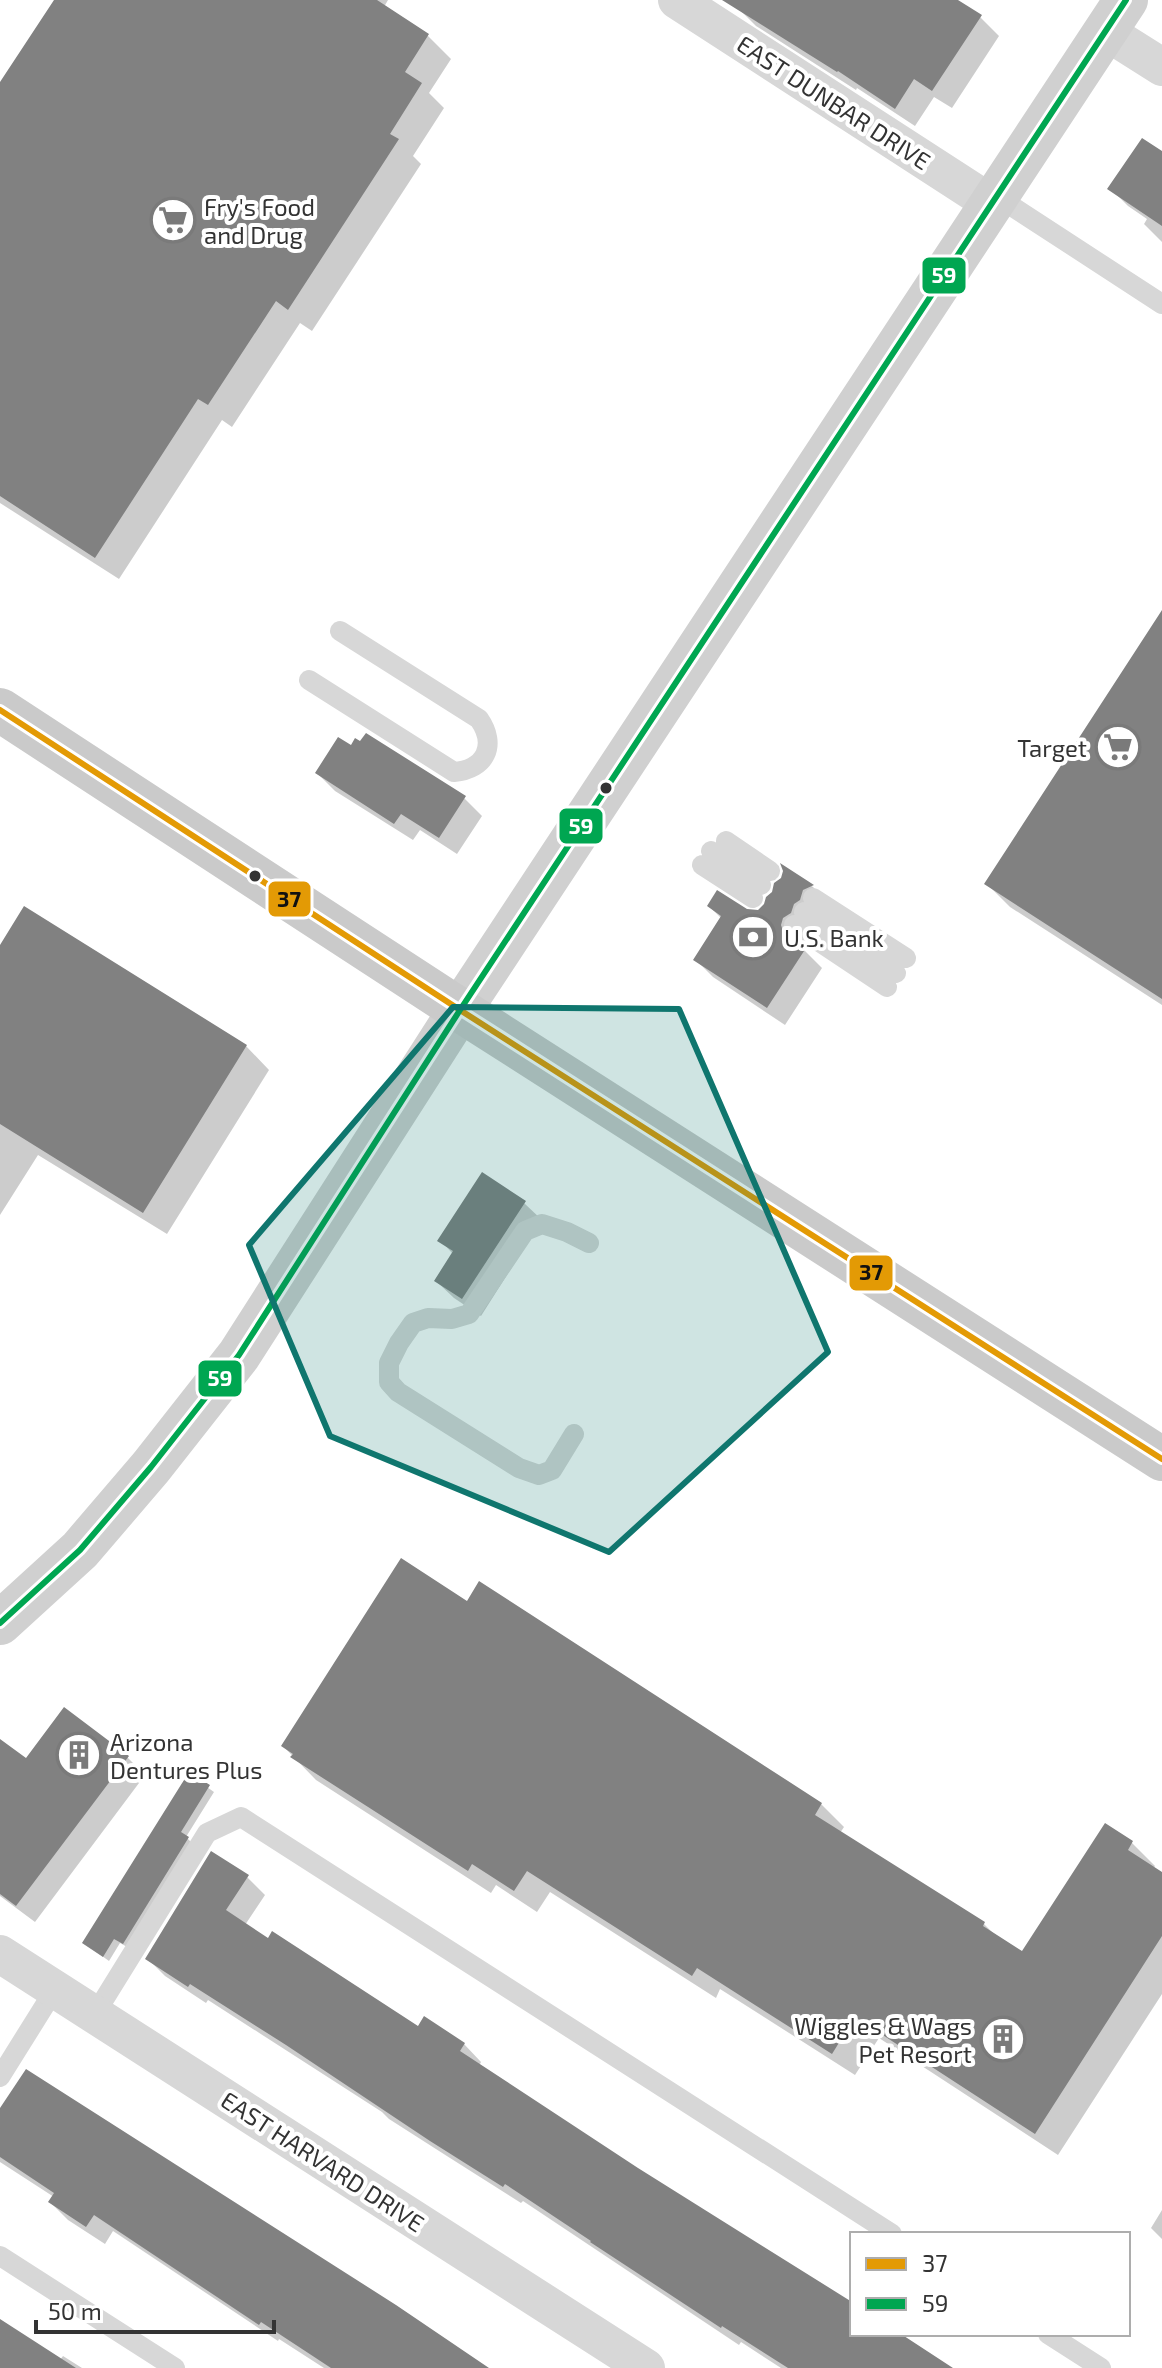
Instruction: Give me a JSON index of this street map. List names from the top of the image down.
{
  "streets": {
    "street": ["EAST DUNBAR DRIVE", "EAST HARVARD DRIVE"]
  },
  "places": {
    "supermarket": ["Fry's Food and Drug", "Target"],
    "bank": ["U.S. Bank"],
    "building": ["Arizona Dentures Plus", "Wiggles & Wags Pet Resort"]
  },
  "lines": ["transit line 59", "transit line 37"],
  "legend": ["37", "59"],
  "scale_bar": "50 m"
}
